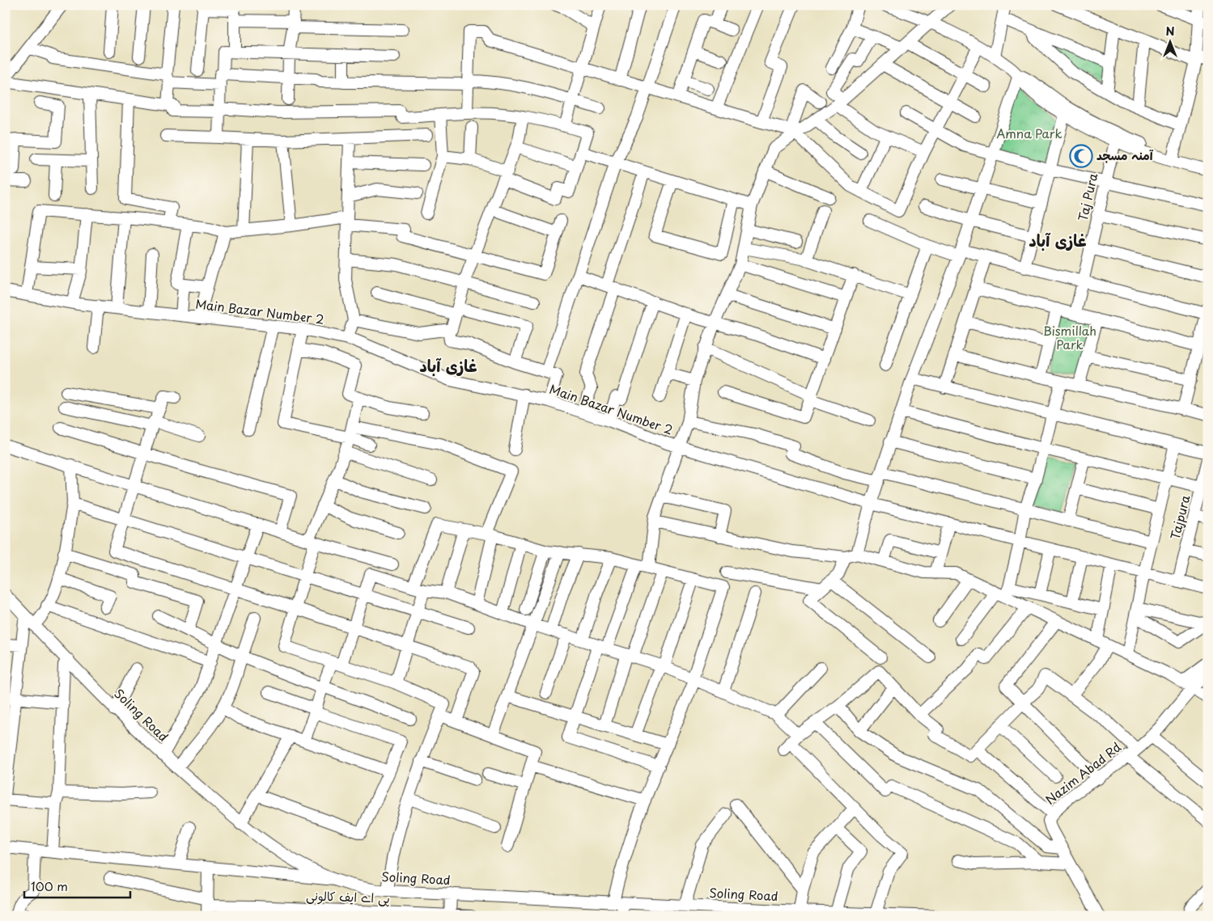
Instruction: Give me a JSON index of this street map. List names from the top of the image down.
{
  "streets": {
    "street": [
      "Taj Pura",
      "Main Bazar Number 2",
      "Tajpura",
      "Soling Road",
      "Nazim Abad Rd",
      "پی اے ایف کالونی"
    ]
  },
  "crossings": [
    ["Main Bazar Number 2", "Tajpura"]
  ],
  "districts": ["غازى آباد", "غازى آباد"],
  "parks": ["Amna Park", "Bismillah Park"],
  "places": {
    "mosque": ["آمنہ مسجد"]
  },
  "scale_bar": "100 m",
  "north": "top"
}
